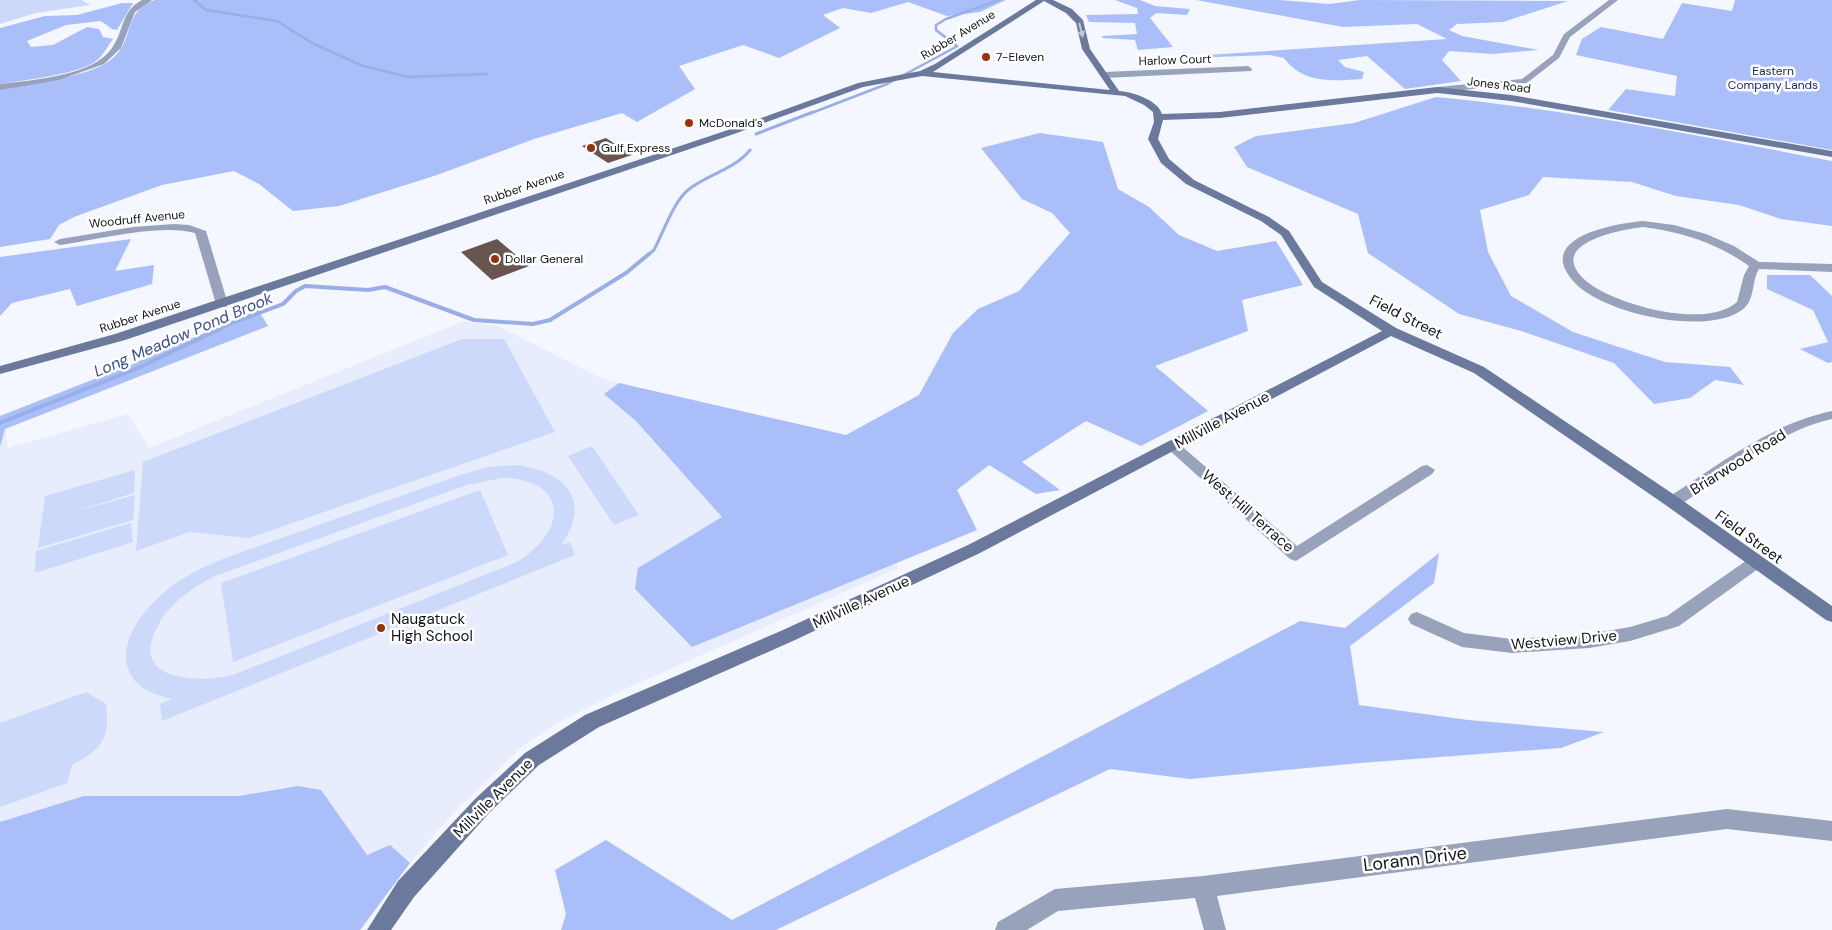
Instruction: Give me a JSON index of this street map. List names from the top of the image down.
{
  "streets": {
    "street": [
      "Rubber Avenue",
      "Harlow Court",
      "Jones Road",
      "Woodruff Avenue",
      "Field Street",
      "Millville Avenue",
      "Briarwood Road",
      "West Hill Terrace",
      "Westview Drive",
      "Lorann Drive"
    ]
  },
  "crossings": [
    ["Rubber Avenue", "Woodruff Avenue"],
    ["Jones Road", "Field Street"],
    ["Field Street", "Millville Avenue"],
    ["Field Street", "Briarwood Road"],
    ["Field Street", "Westview Drive"],
    ["Millville Avenue", "West Hill Terrace"]
  ],
  "water": ["Long Meadow Pond Brook"],
  "parks": ["Eastern Company Lands"],
  "places": [
    "7-Eleven",
    "McDonald's",
    "Gulf Express",
    "Dollar General",
    "Naugatuck High School"
  ]
}
